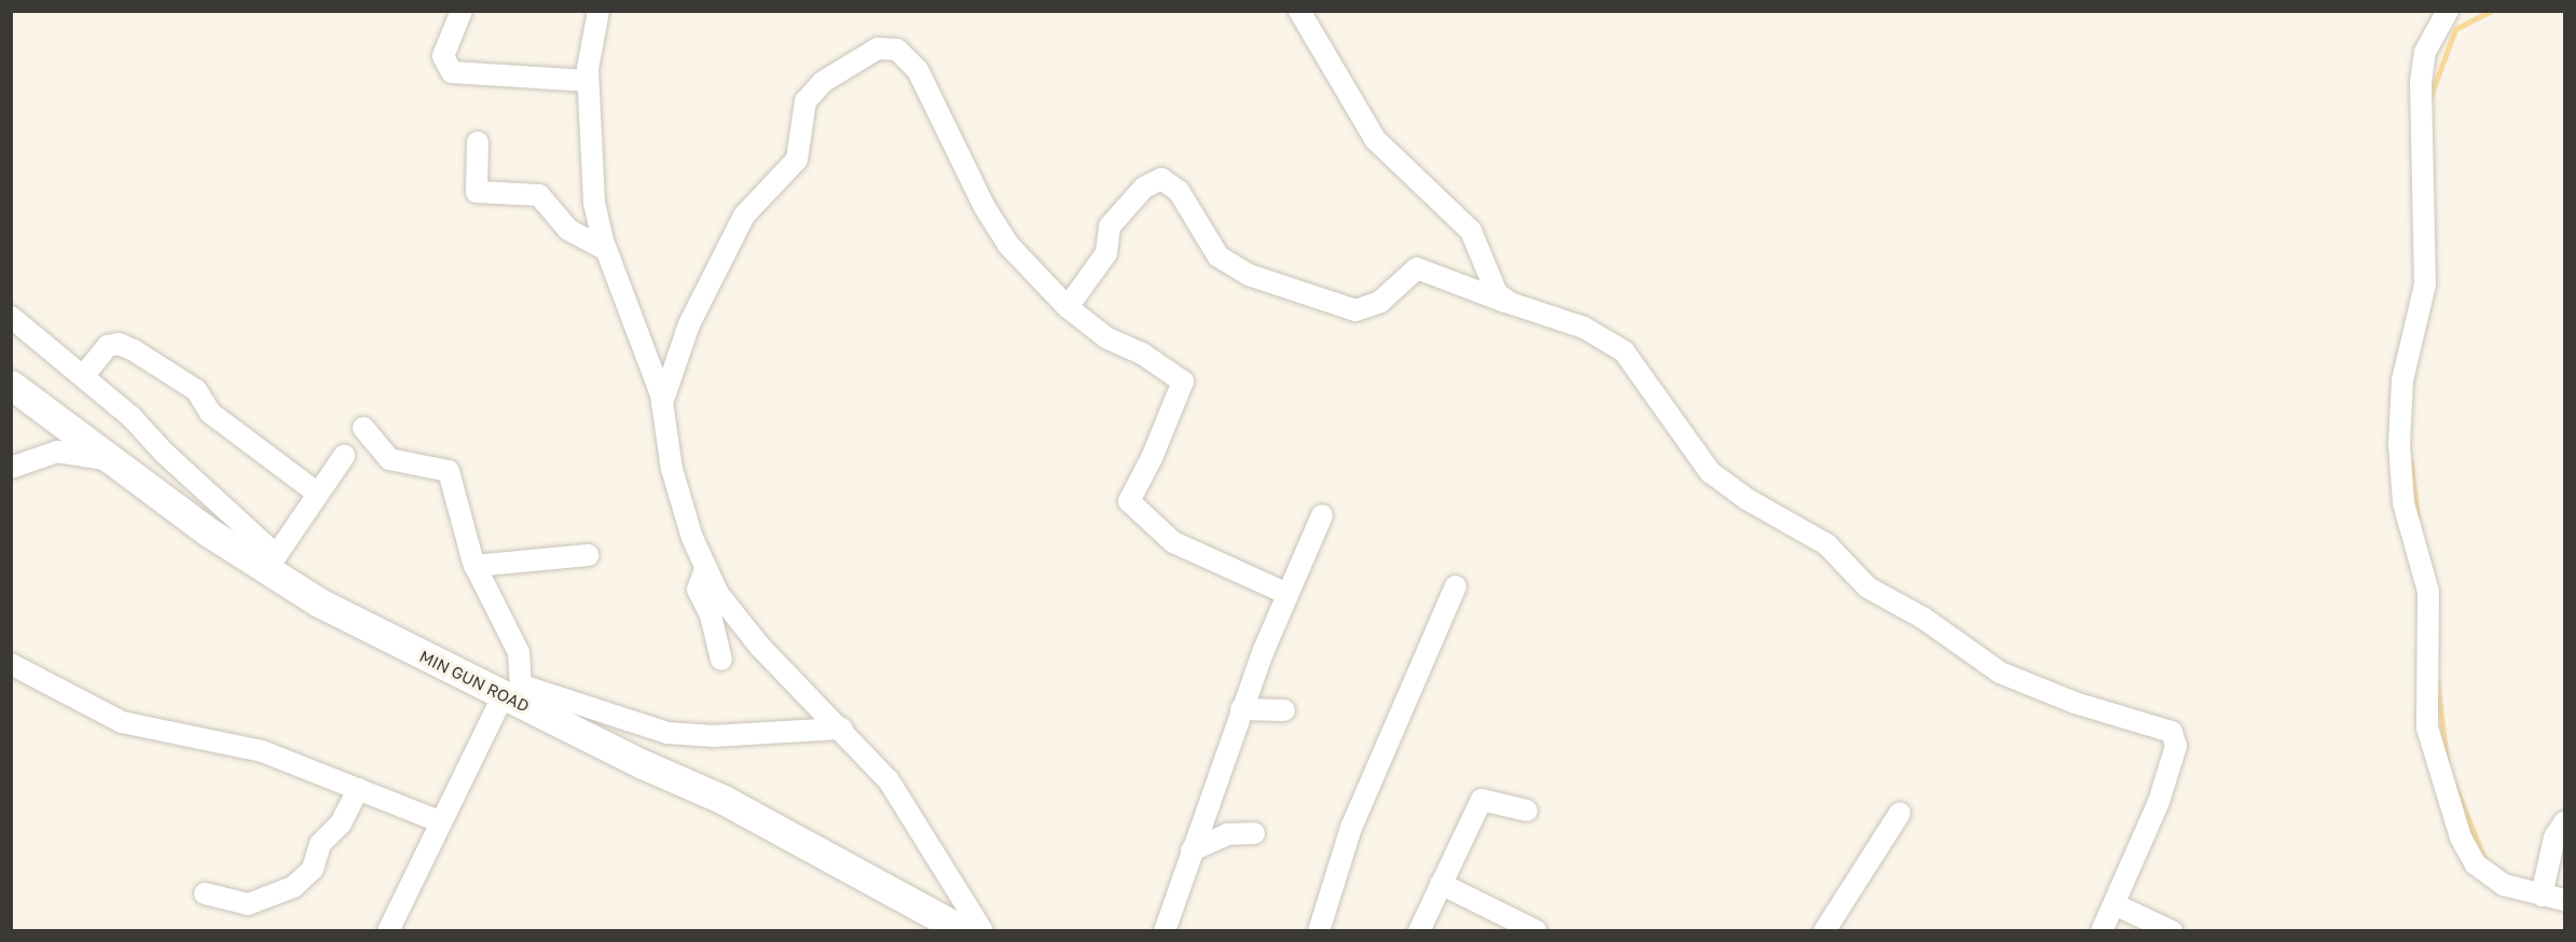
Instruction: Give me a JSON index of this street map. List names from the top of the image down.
{
  "streets": {
    "street": ["MIN GUN ROAD"]
  }
}
